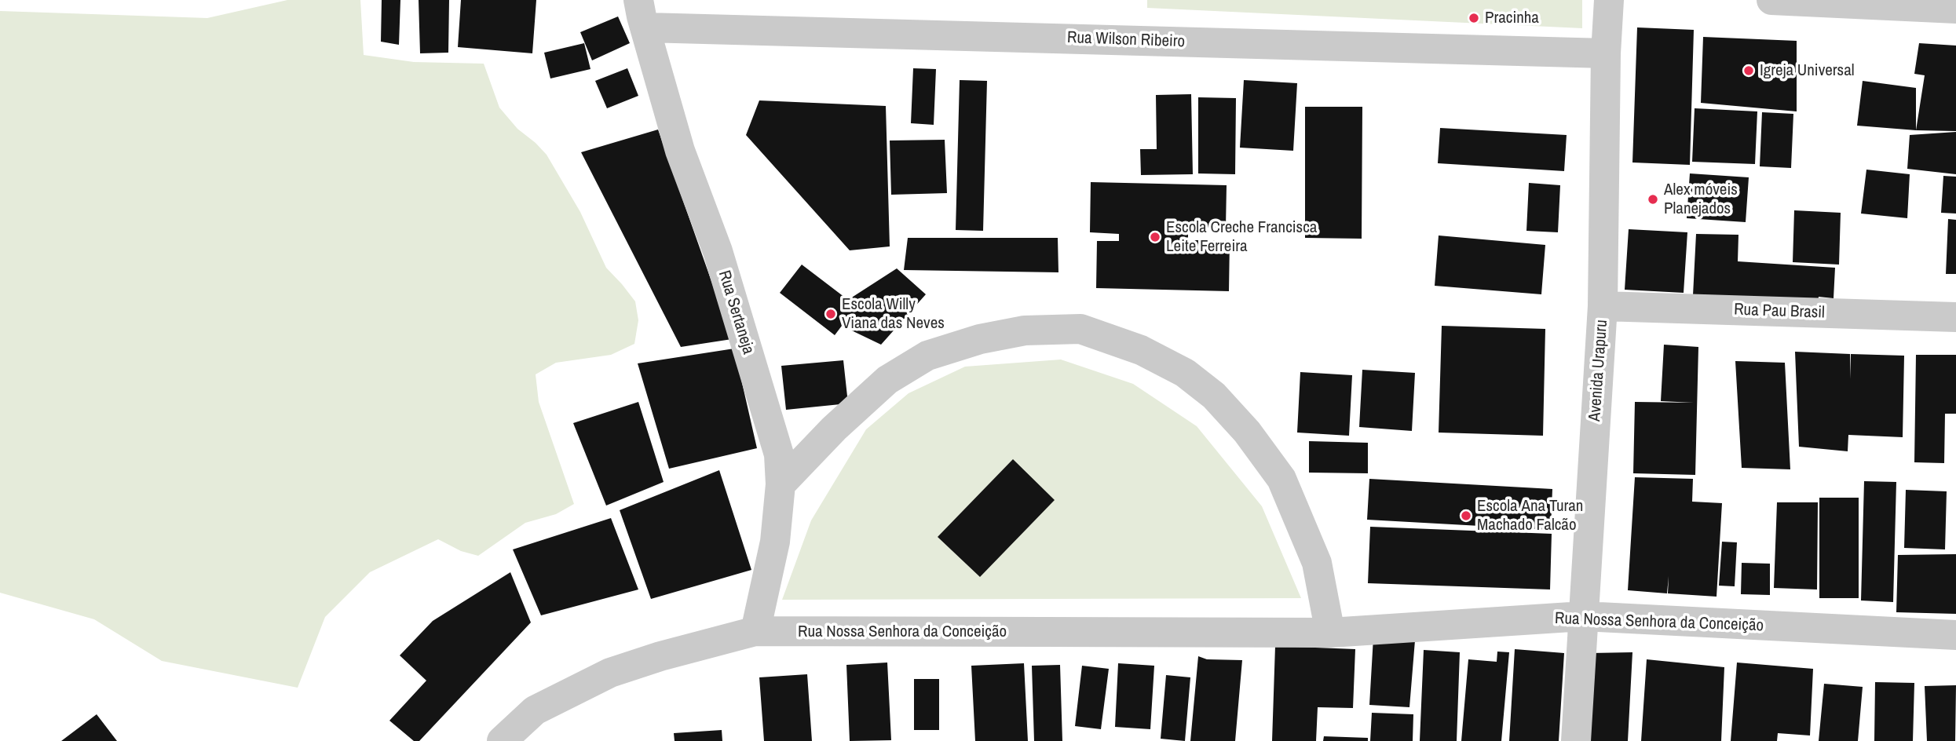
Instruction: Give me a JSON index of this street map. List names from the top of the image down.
{
  "streets": {
    "street": [
      "Rua Wilson Ribeiro",
      "Rua Pau Brasil",
      "Rua Sertaneja",
      "Avenida Urapuru",
      "Rua Nossa Senhora da Conceição"
    ]
  },
  "crossings": [
    ["Rua Wilson Ribeiro", "Rua Sertaneja"],
    ["Rua Wilson Ribeiro", "Avenida Urapuru"],
    ["Rua Pau Brasil", "Avenida Urapuru"],
    ["Rua Sertaneja", "Rua Nossa Senhora da Conceição"],
    ["Avenida Urapuru", "Rua Nossa Senhora da Conceição"]
  ],
  "places": [
    "Pracinha",
    "Igreja Universal",
    "Alex móveis Planejados",
    "Escola Creche Francisca Leite Ferreira",
    "Escola Willy Viana das Neves",
    "Escola Ana Turan Machado Falcão"
  ]
}
